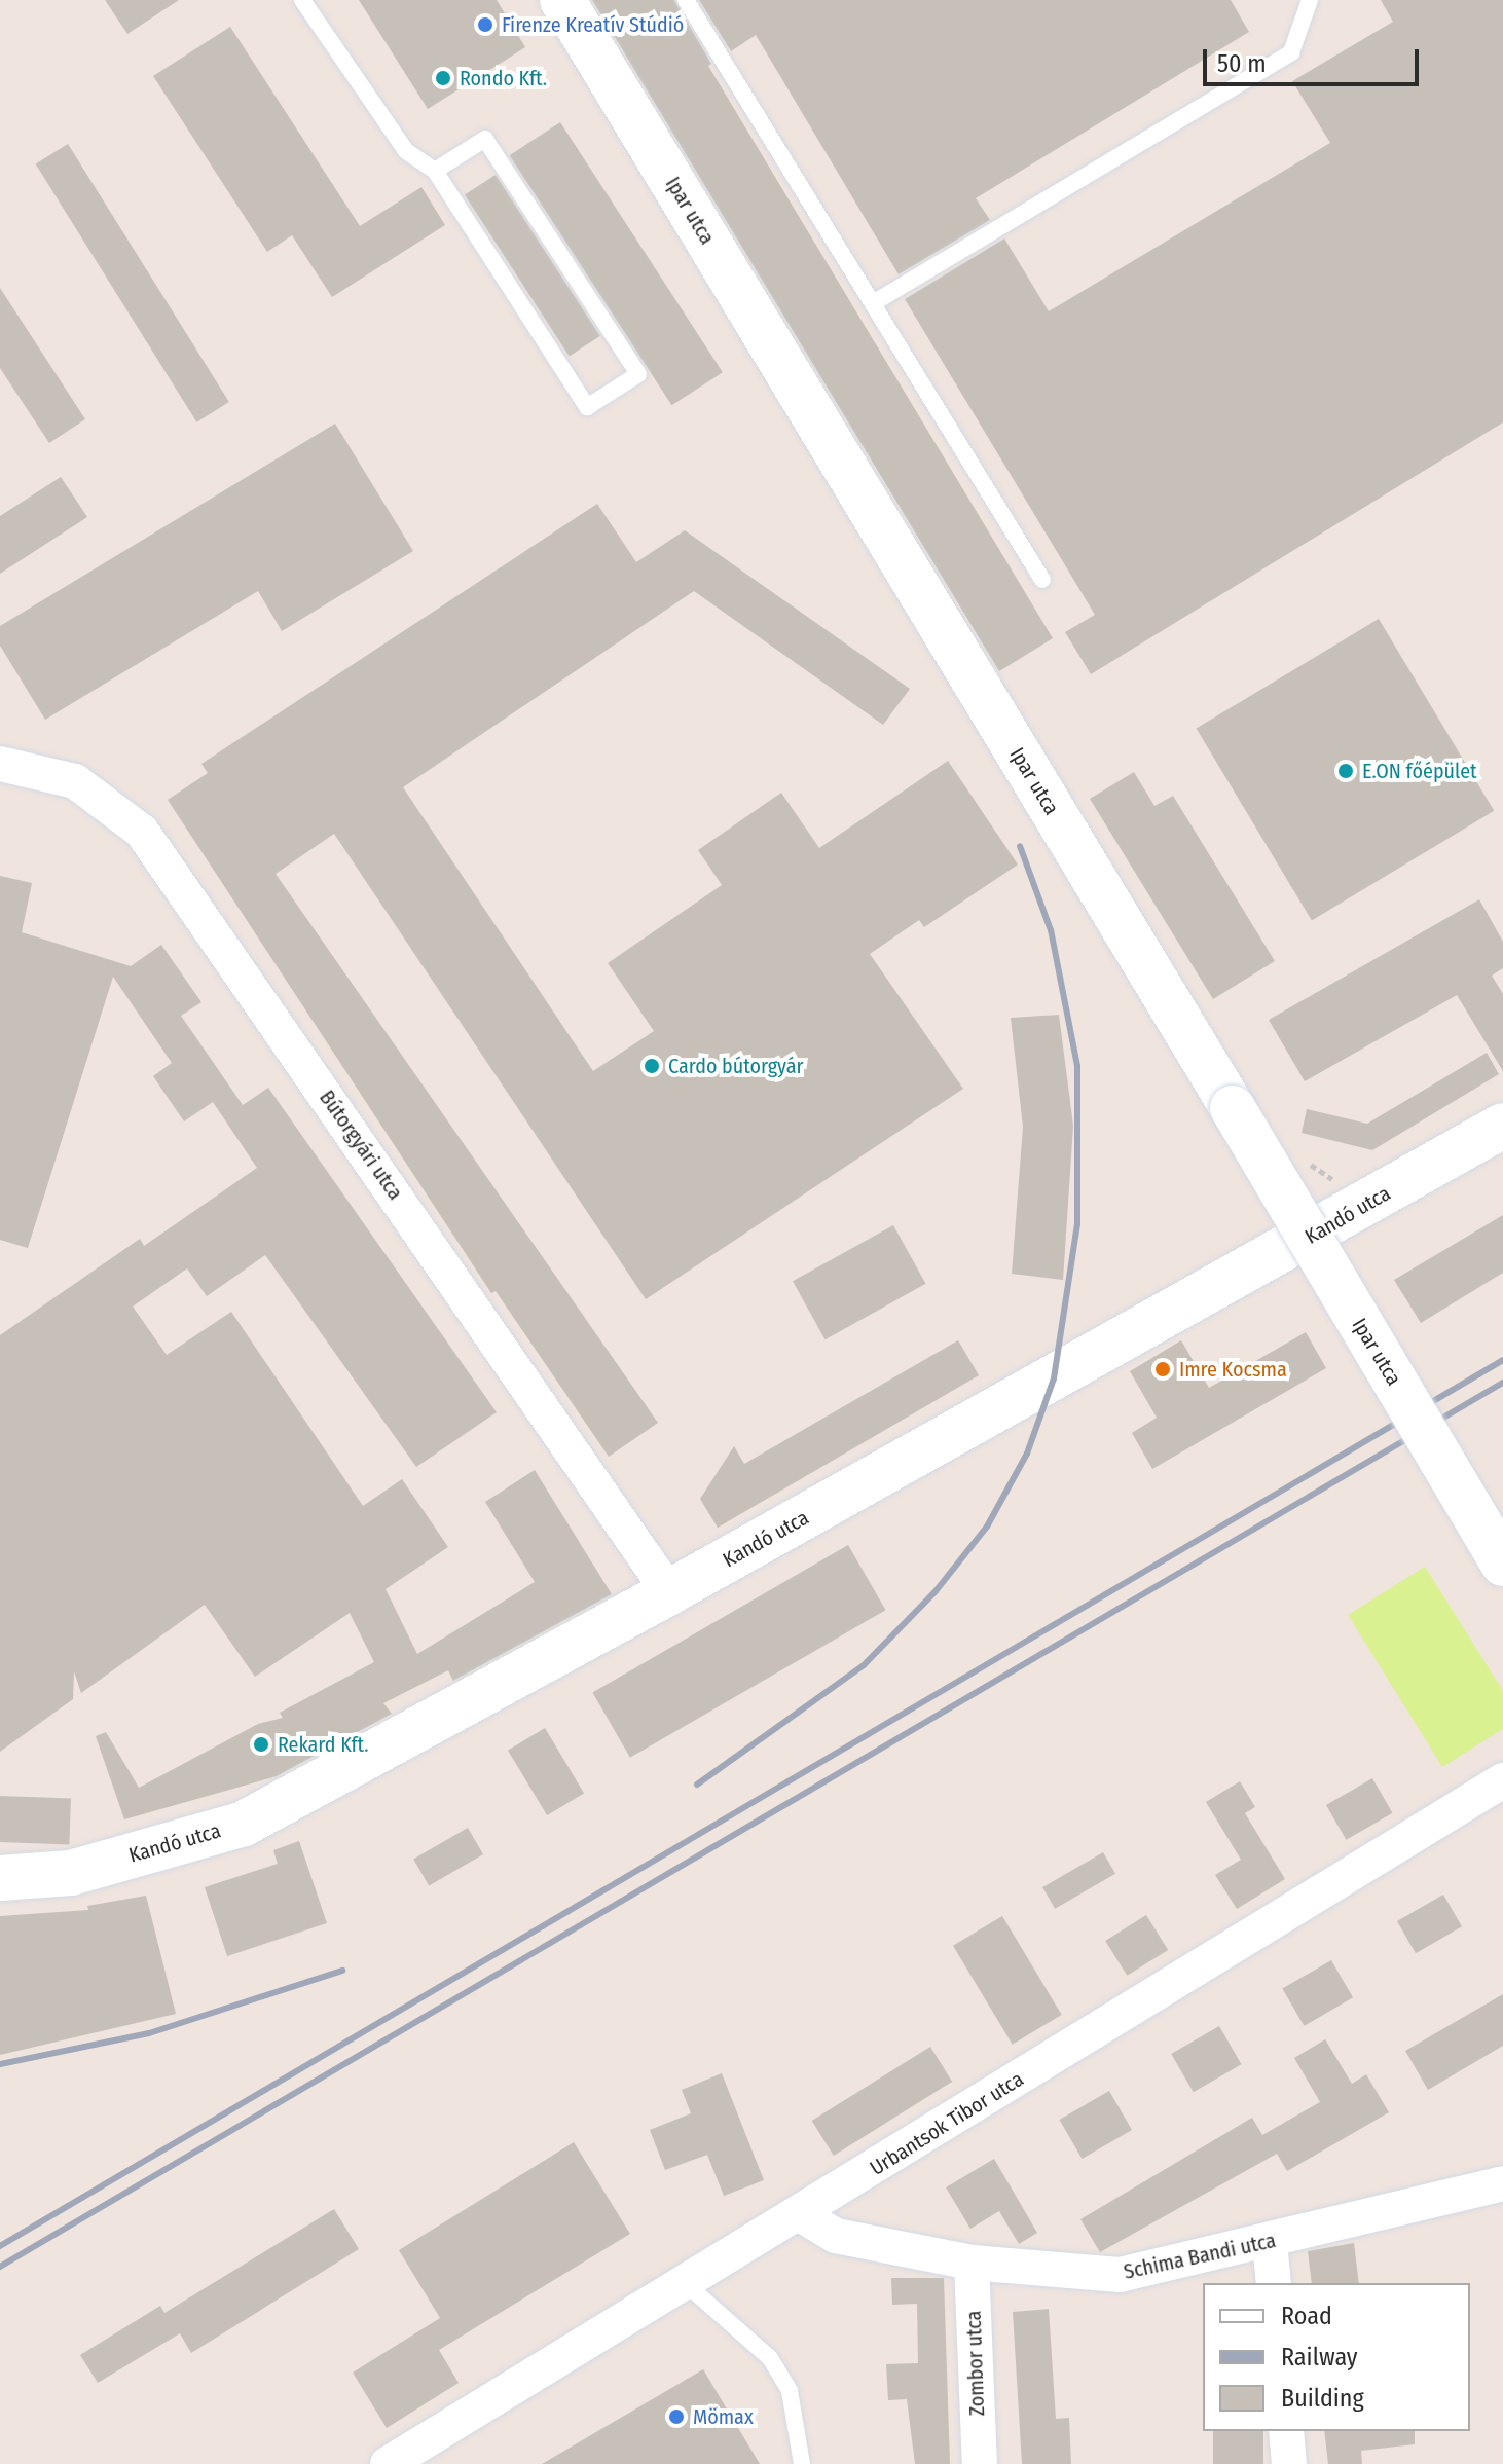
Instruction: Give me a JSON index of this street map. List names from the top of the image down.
{
  "streets": {
    "street": [
      "Ipar utca",
      "Bútorgyári utca",
      "Kandó utca",
      "Urbantsok Tibor utca",
      "Schima Bandi utca",
      "Zombor utca"
    ]
  },
  "crossings": [
    ["Bútorgyári utca", "Kandó utca"],
    ["Urbantsok Tibor utca", "Schima Bandi utca"],
    ["Schima Bandi utca", "Zombor utca"]
  ],
  "places": [
    "Firenze Kreatív Stúdió",
    "Rondo Kft.",
    "E.ON főépület",
    "Cardo bútorgyár",
    "Imre Kocsma",
    "Rekard Kft.",
    "Mömax"
  ],
  "legend": ["Road", "Railway", "Building"],
  "scale_bar": "50 m"
}
